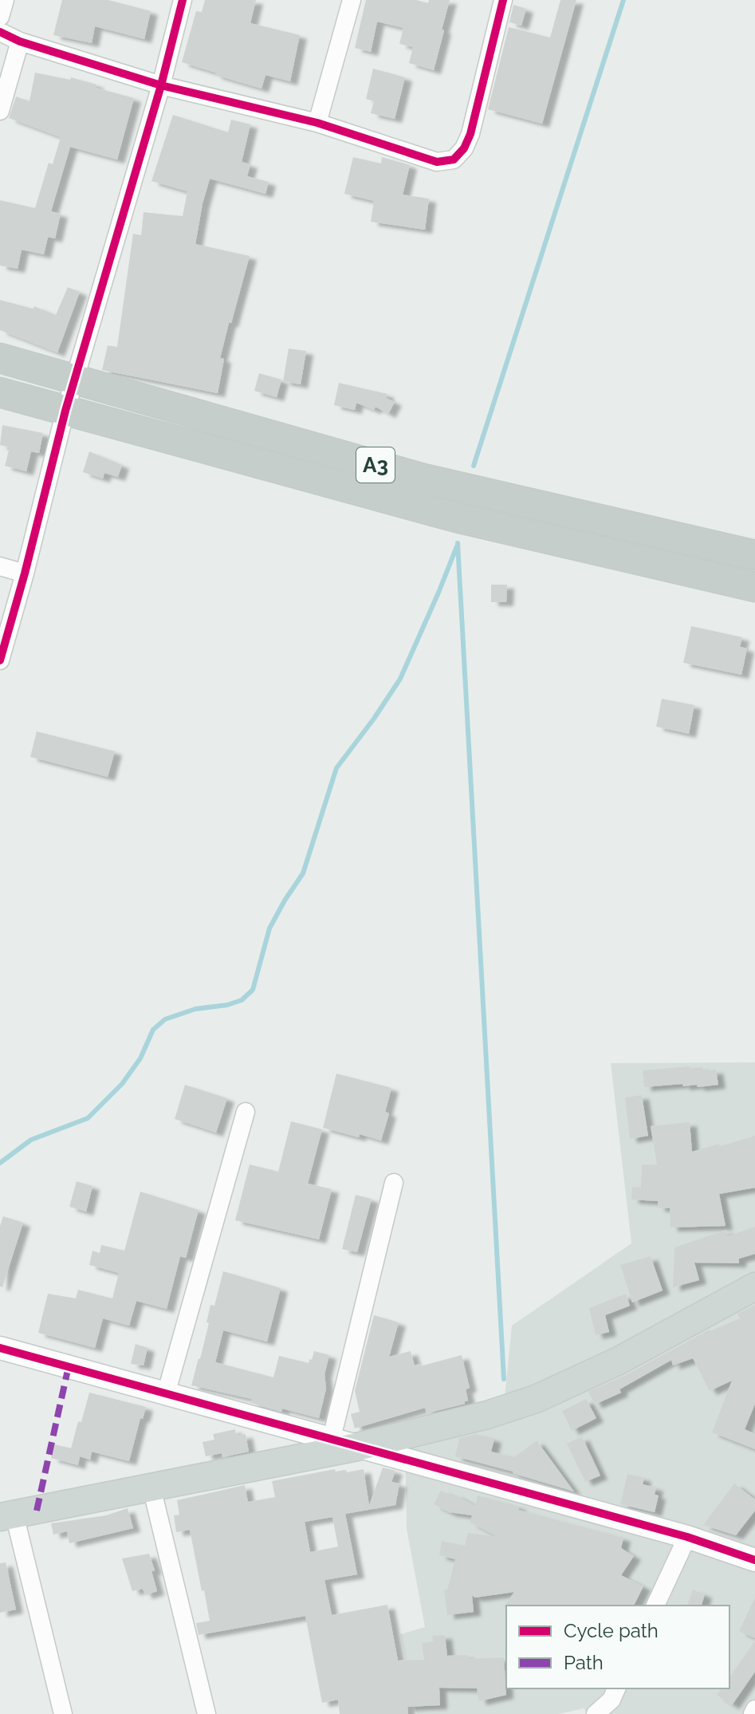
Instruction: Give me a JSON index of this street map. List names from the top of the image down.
{
  "streets": {
    "highway": ["A3"]
  },
  "legend": ["Cycle path", "Path"]
}
